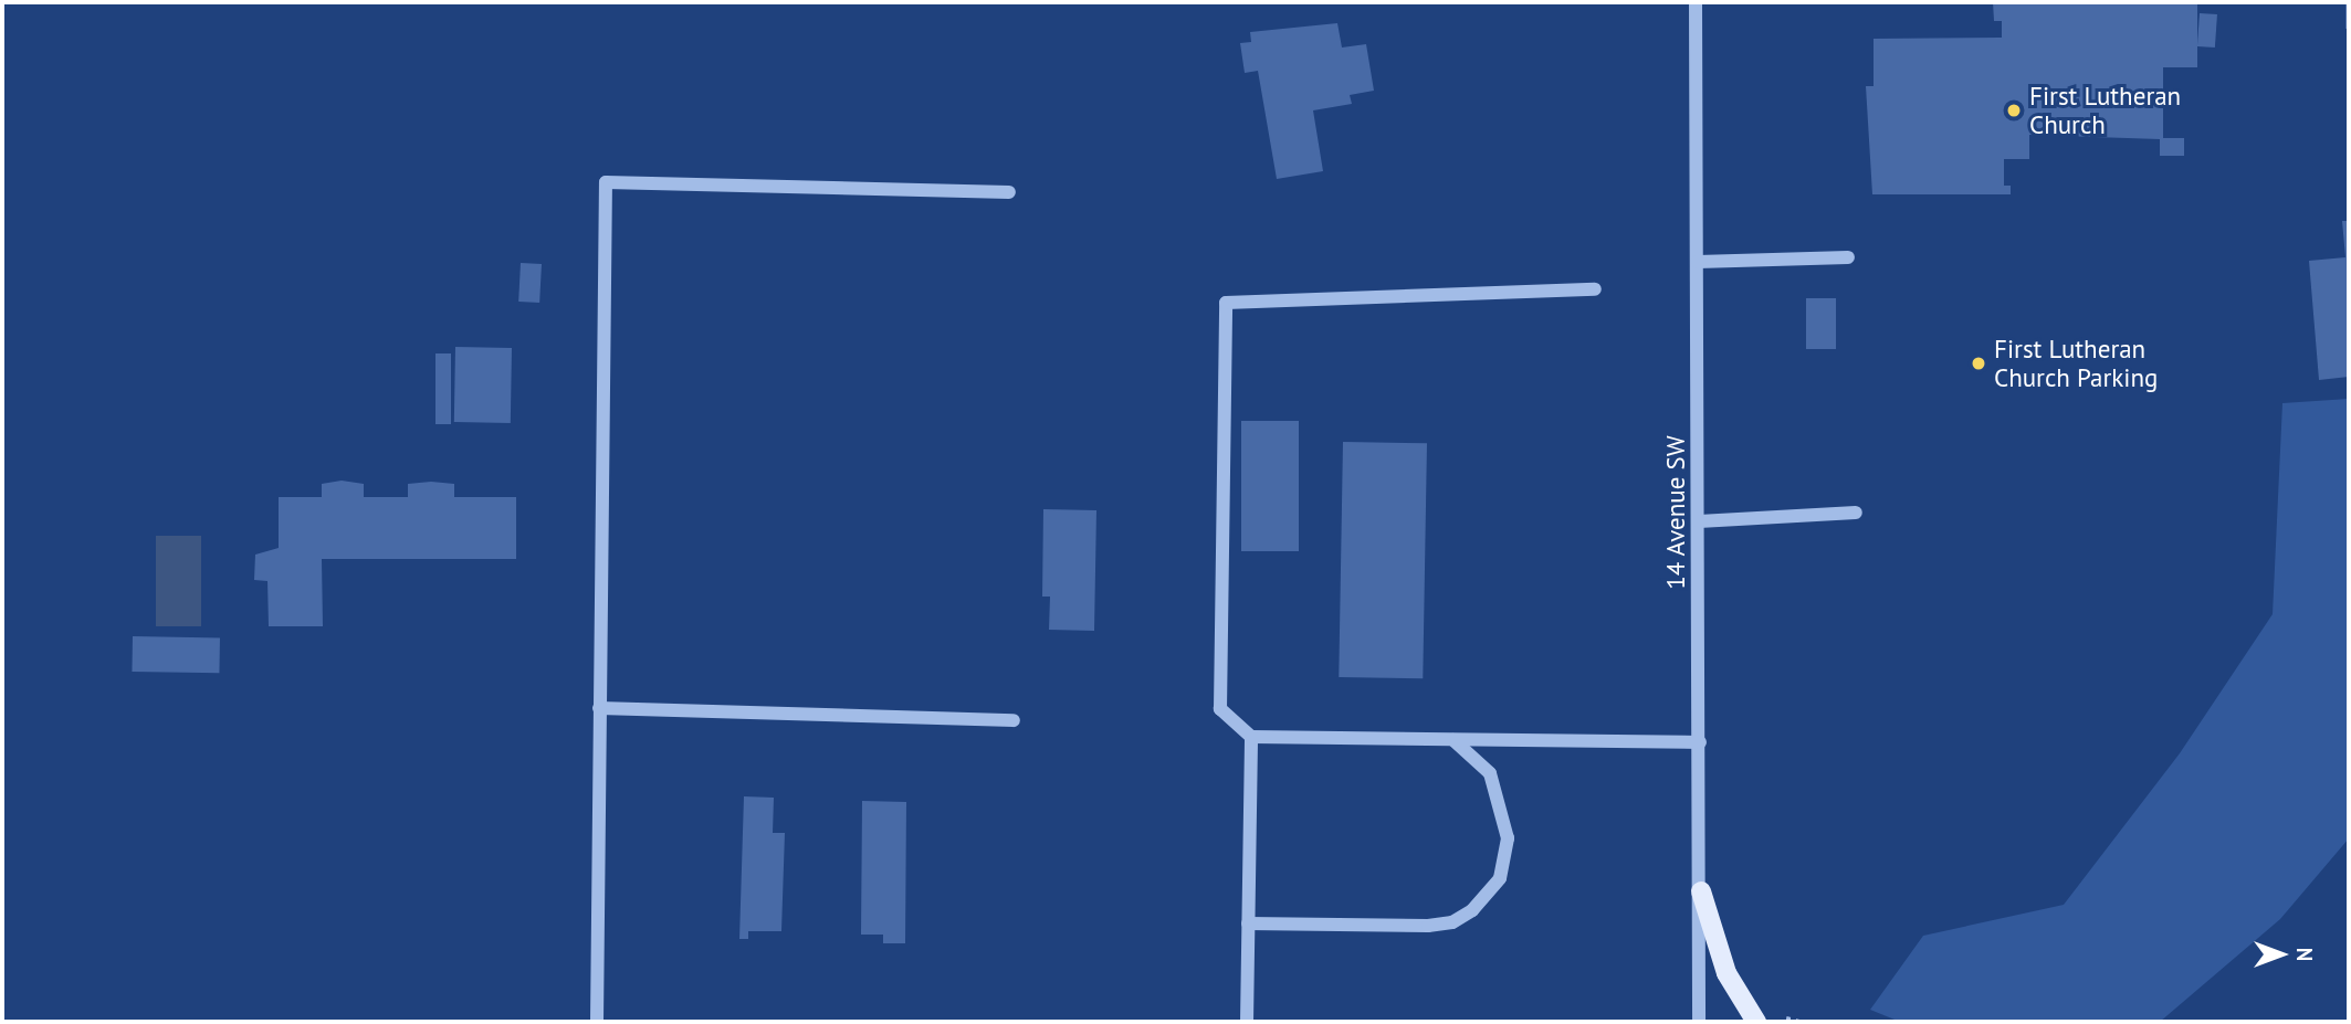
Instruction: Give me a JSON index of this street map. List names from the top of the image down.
{
  "streets": {
    "street": ["14 Avenue SW"]
  },
  "places": ["First Lutheran Church", "First Lutheran Church Parking"],
  "north": "right"
}
